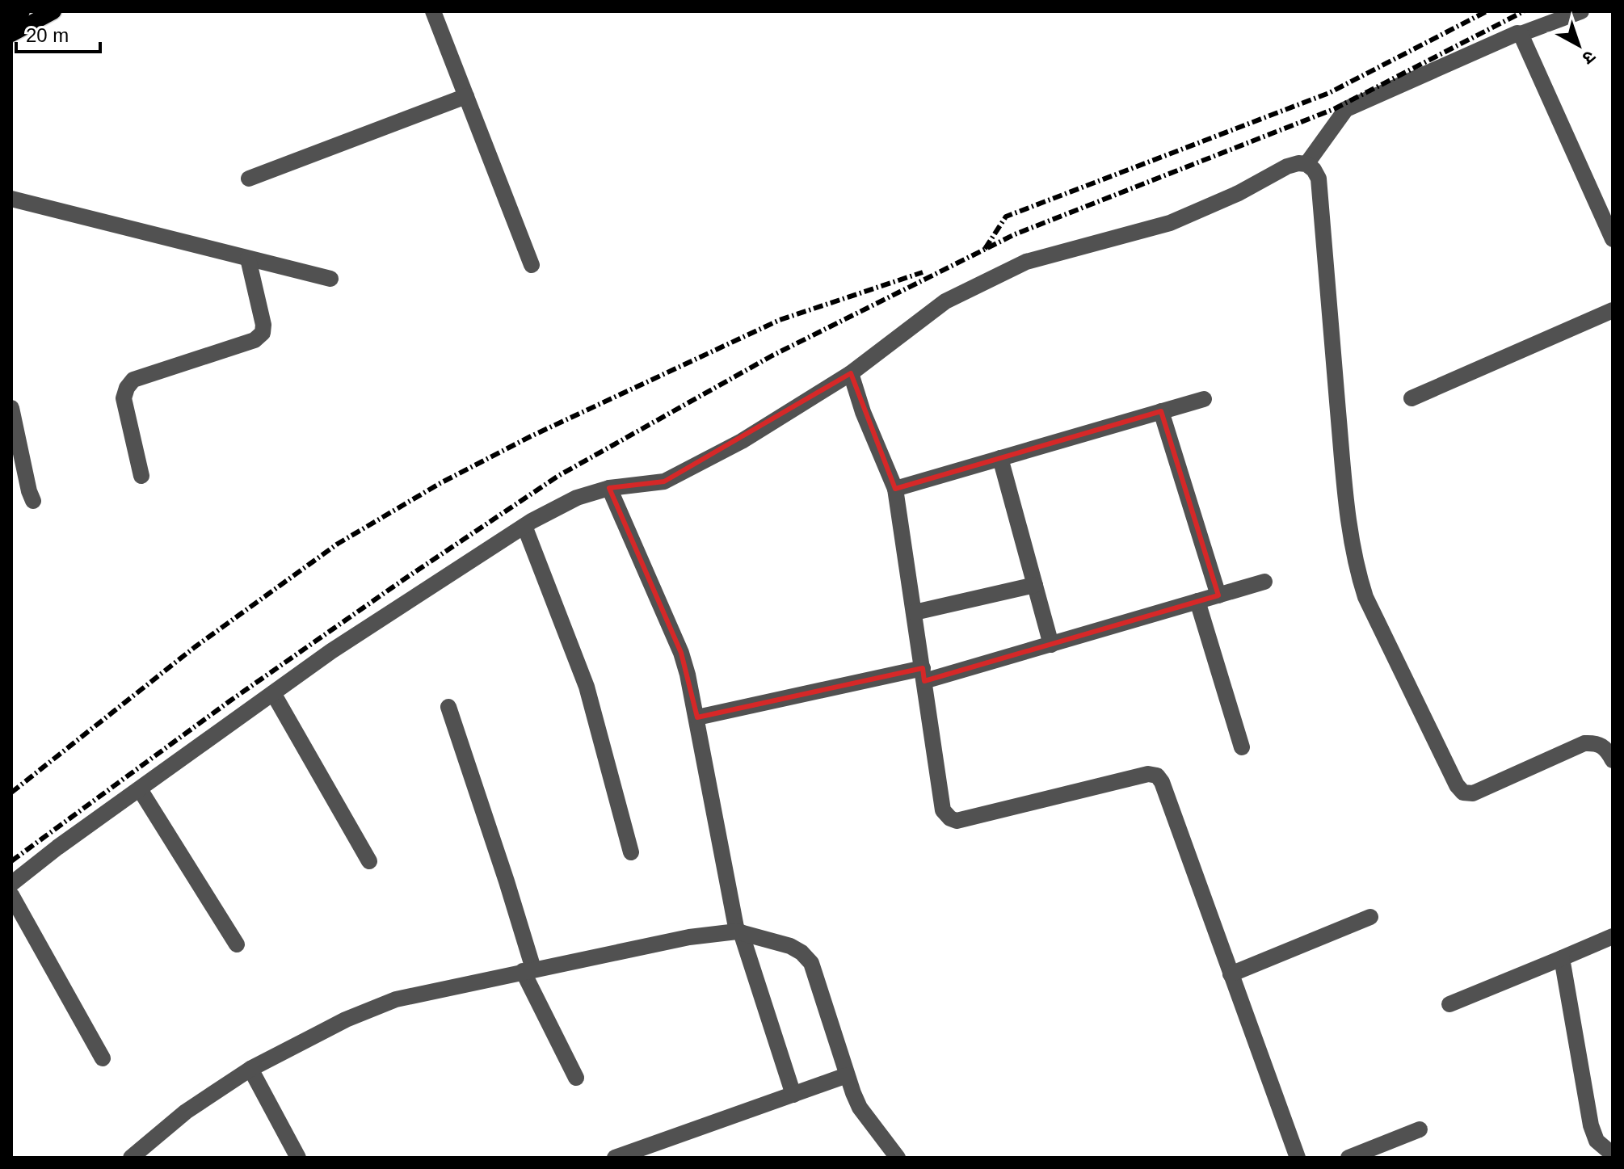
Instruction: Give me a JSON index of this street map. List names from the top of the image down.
{
  "scale_bar": "20 m",
  "north": "bottom right"
}
